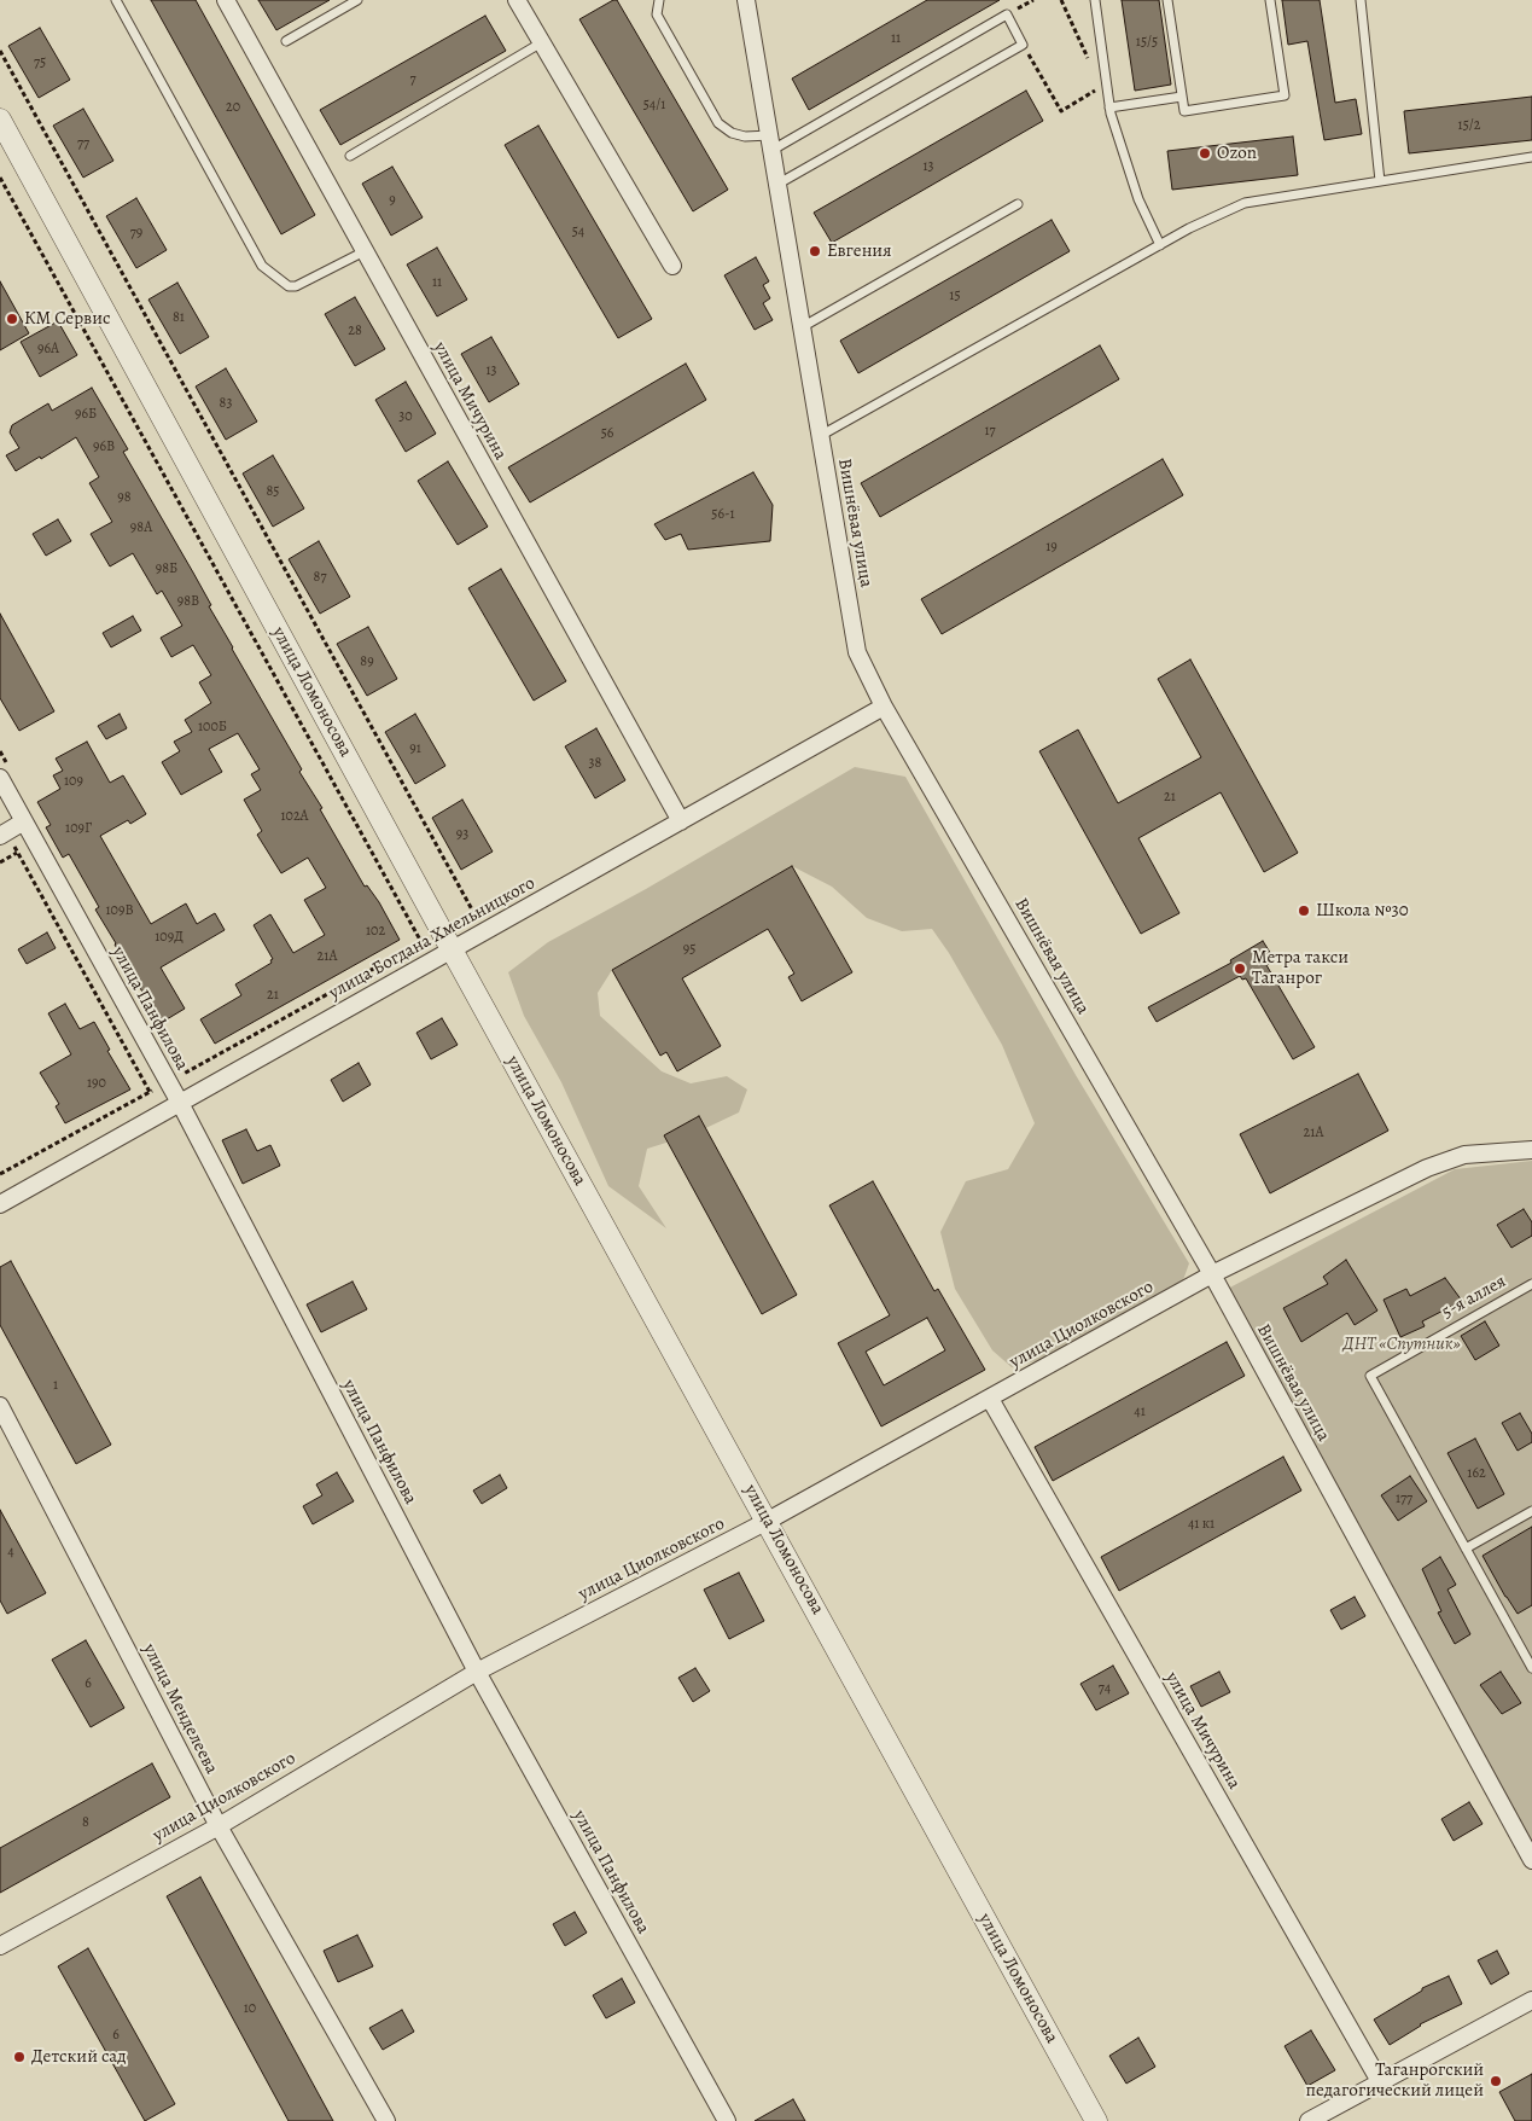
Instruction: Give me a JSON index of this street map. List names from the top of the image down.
{
  "streets": {
    "street": [
      "улица Мичурина",
      "Вишнёвая улица",
      "улица Ломоносова",
      "улица Богдана Хмельницкого",
      "улица Панфилова",
      "улица Циолковского",
      "улица Менделеева"
    ],
    "lane": ["5-я аллея"]
  },
  "crossings": [
    ["улица Мичурина", "улица Богдана Хмельницкого"],
    ["улица Мичурина", "улица Циолковского"],
    ["Вишнёвая улица", "улица Богдана Хмельницкого"],
    ["Вишнёвая улица", "улица Циолковского"],
    ["улица Ломоносова", "улица Богдана Хмельницкого"],
    ["улица Ломоносова", "улица Циолковского"],
    ["улица Богдана Хмельницкого", "улица Панфилова"],
    ["улица Панфилова", "улица Циолковского"],
    ["улица Циолковского", "улица Менделеева"]
  ],
  "parks": ["ДНТ «Спутник»"],
  "places": [
    "Ozon",
    "Евгения",
    "КМ Сервис",
    "Школа №30",
    "Метра такси Таганрог",
    "Детский сад",
    "Таганрогский педагогический лицей"
  ],
  "house_numbers": [
    "11",
    "15/5",
    "75",
    "7",
    "54/1",
    "20",
    "15/2",
    "77",
    "13",
    "9",
    "54",
    "79",
    "11",
    "15",
    "81",
    "28",
    "96А",
    "13",
    "83",
    "96Б",
    "30",
    "17",
    "56",
    "96В",
    "85",
    "98",
    "56-1",
    "98А",
    "19",
    "98Б",
    "87",
    "98В",
    "89",
    "100Б",
    "91",
    "38",
    "109",
    "21",
    "102А",
    "109Г",
    "93",
    "109В",
    "102",
    "109Д",
    "95",
    "21А",
    "21",
    "190",
    "21А",
    "1",
    "41",
    "162",
    "177",
    "41 к1",
    "4",
    "6",
    "74",
    "8",
    "10",
    "6"
  ]
}
